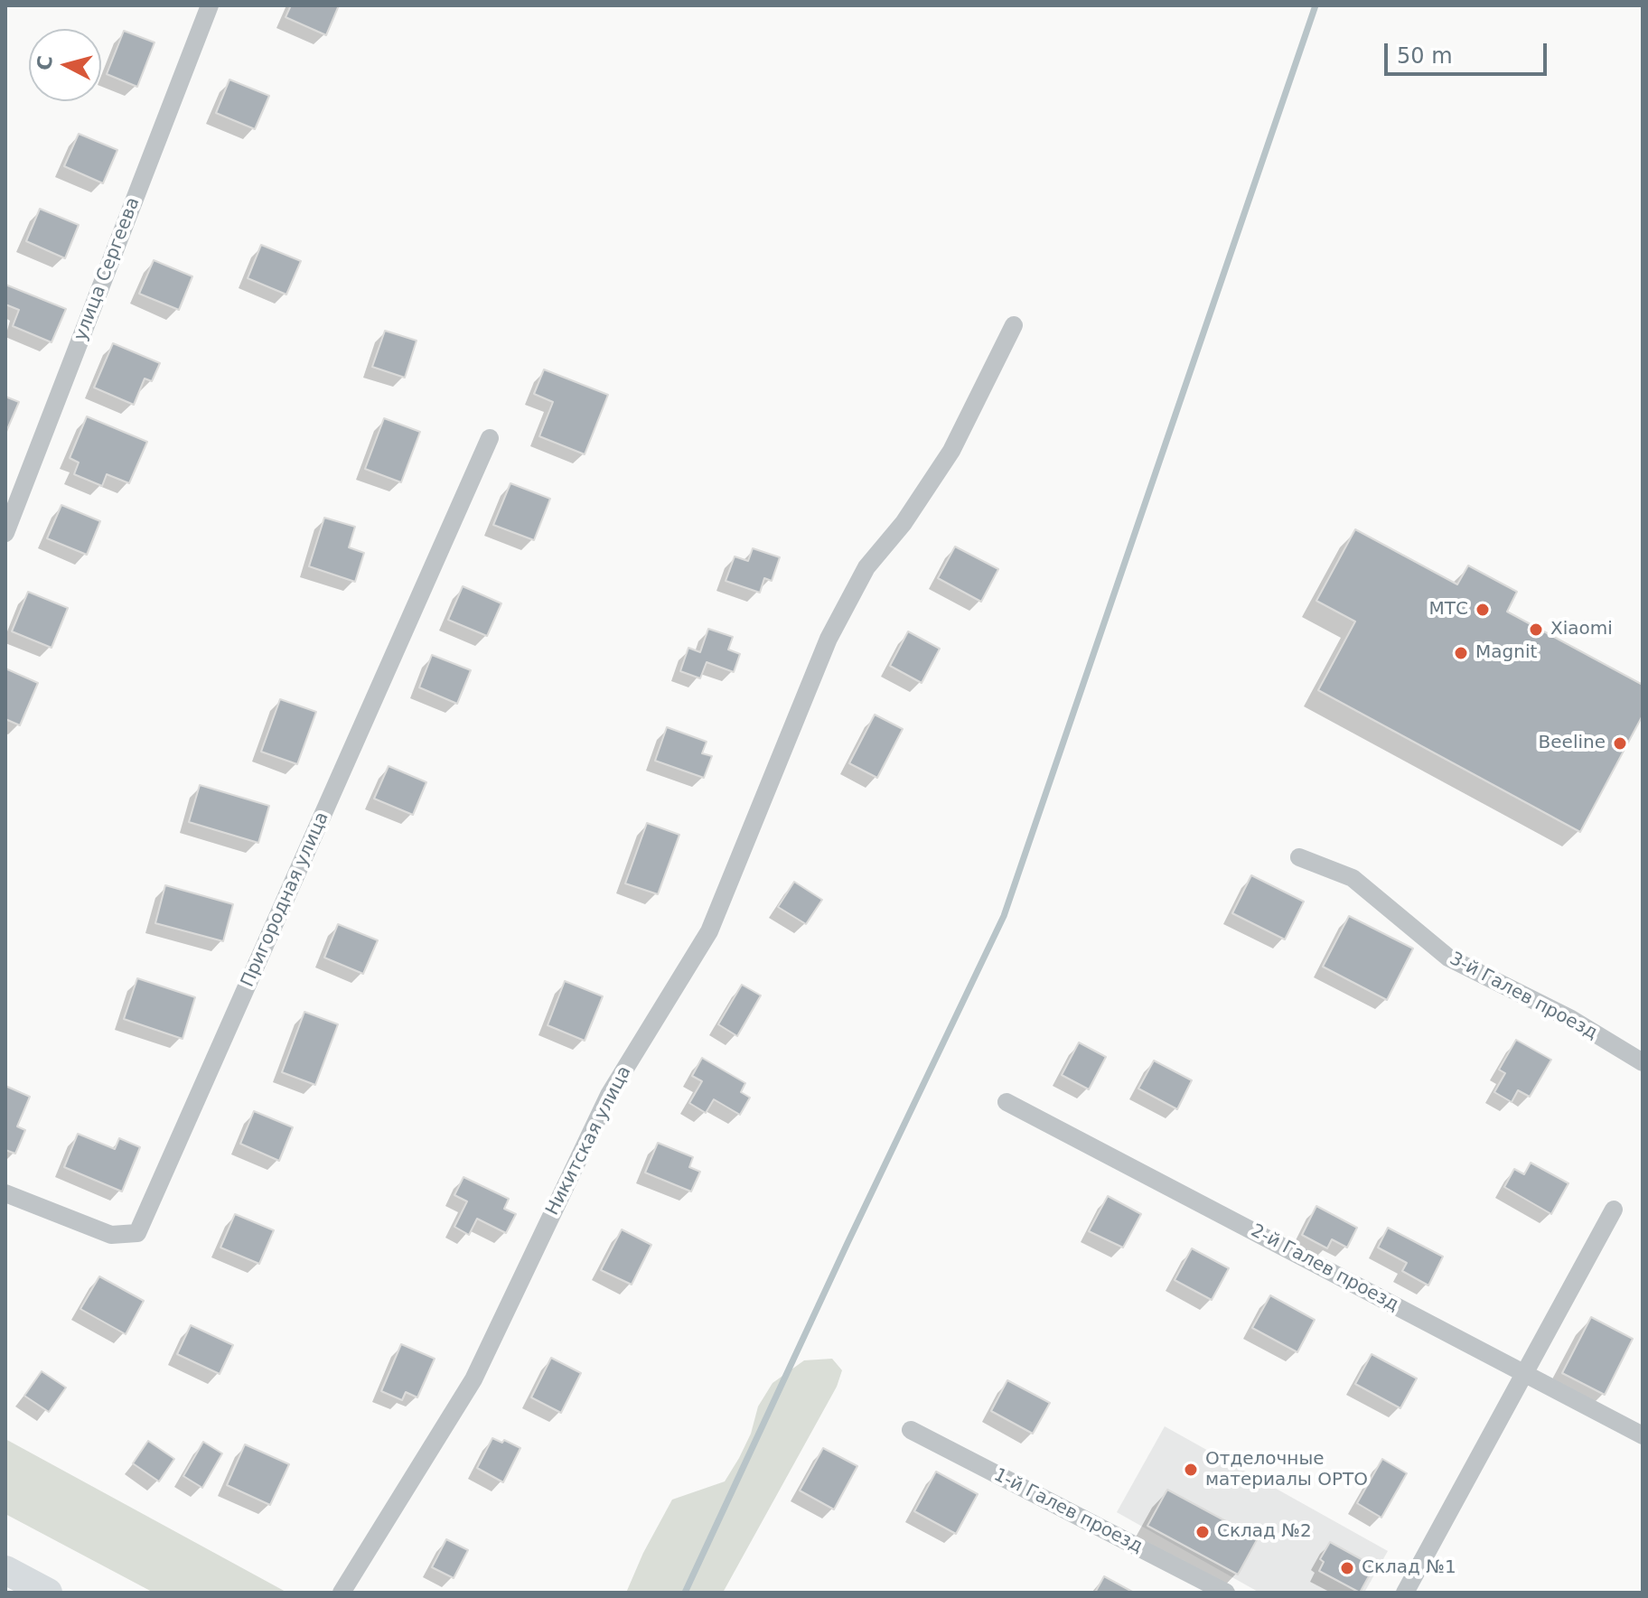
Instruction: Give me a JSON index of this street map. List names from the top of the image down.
{
  "streets": {
    "street": [
      "улица Сергеева",
      "Пригородная улица",
      "3-й Галев проезд",
      "Никитская улица",
      "2-й Галев проезд",
      "1-й Галев проезд"
    ]
  },
  "places": [
    "МТС",
    "Xiaomi",
    "Magnit",
    "Beeline",
    "Отделочные материалы ОРТО",
    "Склад №2",
    "Склад №1"
  ],
  "scale_bar": "50 m",
  "north": "left"
}
